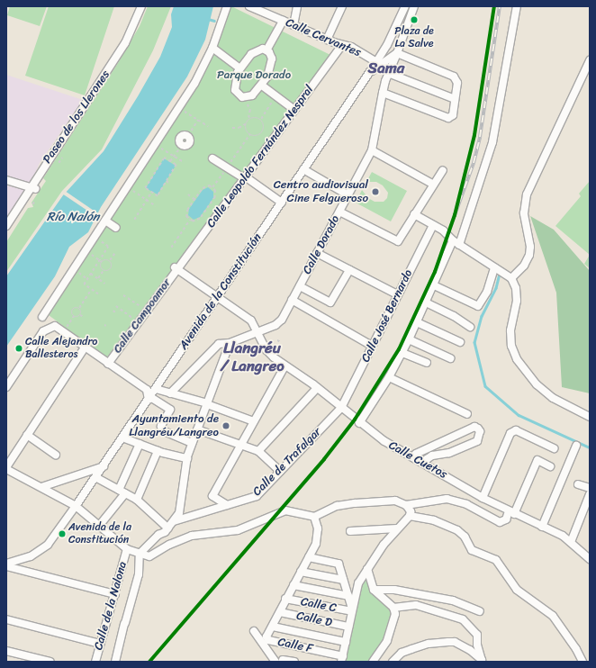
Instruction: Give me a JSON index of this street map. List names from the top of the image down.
{
  "streets": {
    "street": [
      "Calle Cervantes",
      "Paseo de los Llerones",
      "Calle Leopoldo Fernández Nespral",
      "Calle Dorado",
      "Avenida de la Constitución",
      "Calle Campoamor",
      "Calle José Bernardo",
      "Calle Cuetos",
      "Calle de Trafalgar",
      "Calle C",
      "Calle de la Nalona",
      "Calle D",
      "Calle F"
    ]
  },
  "crossings": [
    ["Calle Cervantes", "Calle Leopoldo Fernández Nespral"],
    ["Calle Cervantes", "Avenida de la Constitución"],
    ["Calle Leopoldo Fernández Nespral", "Calle Campoamor"],
    ["Calle Leopoldo Fernández Nespral", "Calle Cuetos"],
    ["Calle Dorado", "Calle Cuetos"],
    ["Avenida de la Constitución", "Calle Cuetos"],
    ["Calle Campoamor", "Calle Cuetos"],
    ["Calle José Bernardo", "Calle Cuetos"],
    ["Calle José Bernardo", "Calle de Trafalgar"],
    ["Calle Cuetos", "Calle de Trafalgar"]
  ],
  "districts": ["Sama", "Llangréu / Langreo"],
  "water": ["Río Nalón"],
  "parks": ["Parque Dorado"],
  "places": [
    "Plaza de La Salve",
    "Centro audiovisual Cine Felgueroso",
    "Calle Alejandro Ballesteros",
    "Ayuntamiento de Llangréu/Langreo",
    "Avenida de la Constitución"
  ]
}
